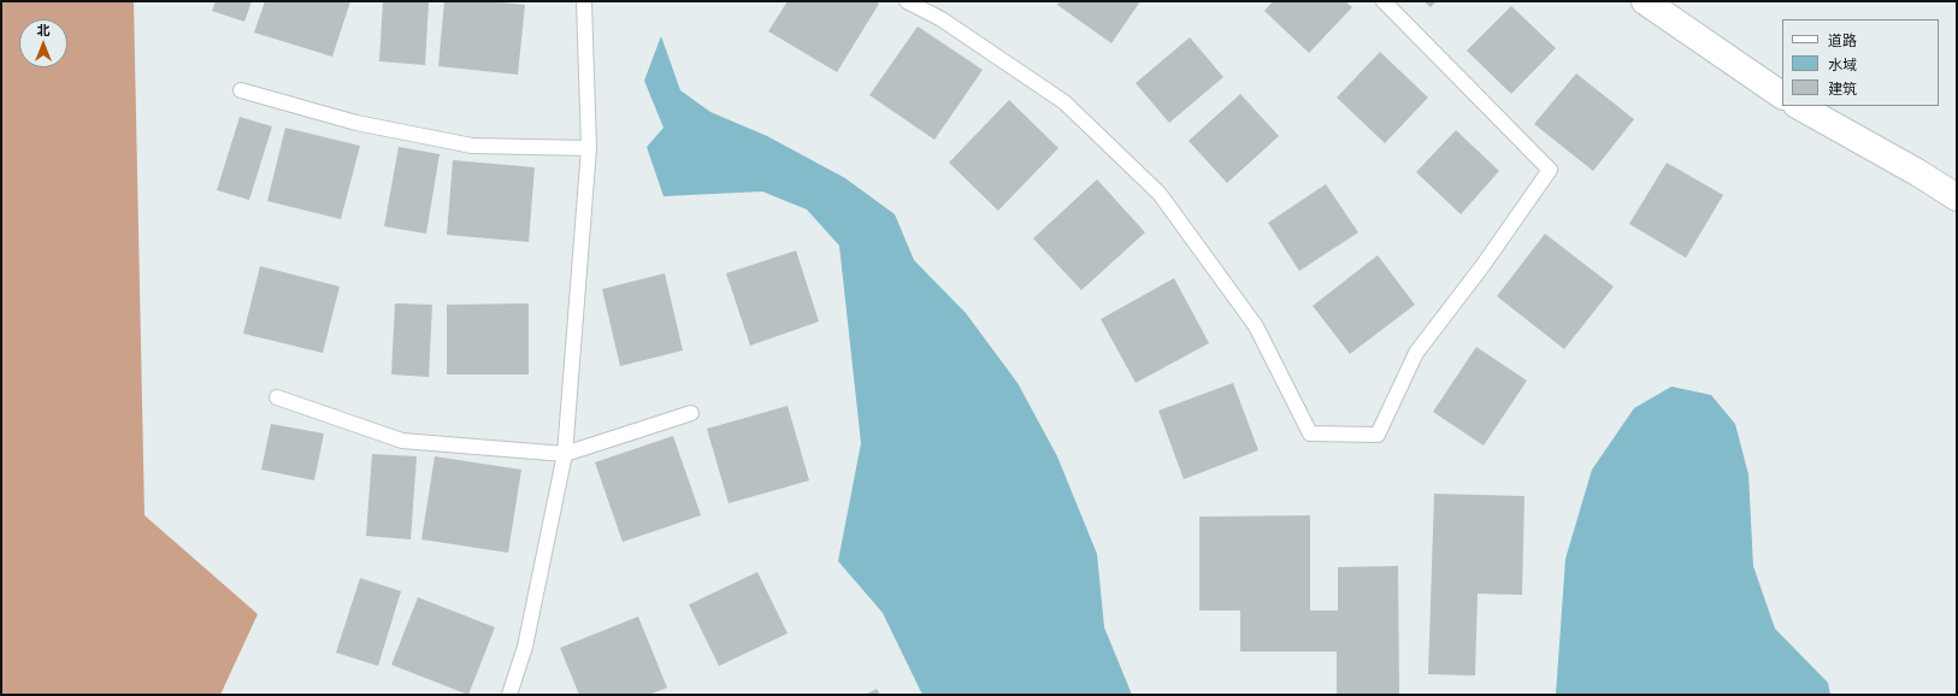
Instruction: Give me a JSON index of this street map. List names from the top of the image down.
{
  "legend": ["道路", "水域", "建筑"],
  "north": "top"
}
